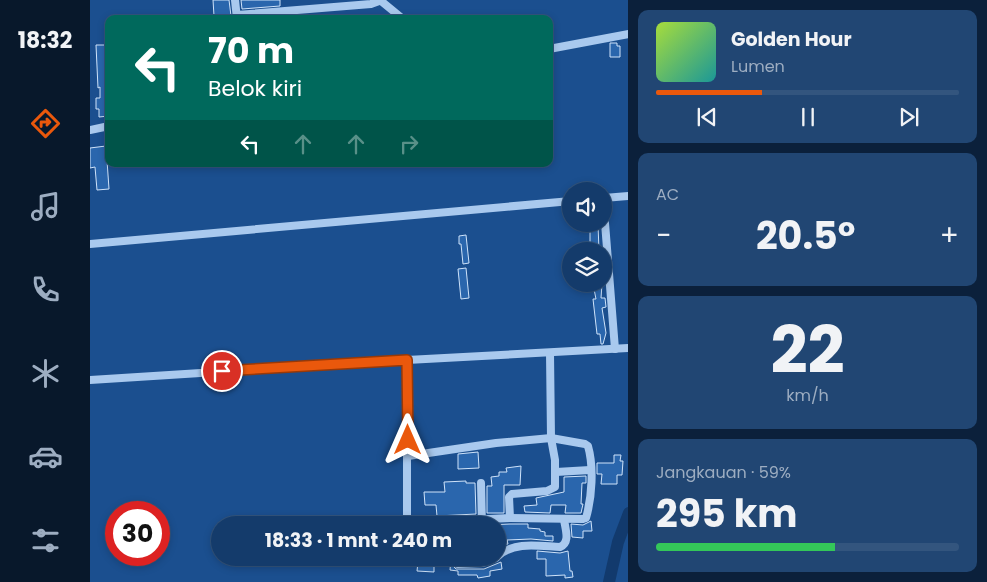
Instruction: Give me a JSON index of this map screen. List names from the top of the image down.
{
  "page": {
    "tabs": "18:32",
    "turn": ["70 m", "Belok kiri"],
    "song": ["Golden Hour", "Lumen"],
    "tile": [
      "AC",
      ["22", "km/h"],
      ["Jangkauan · 59%", "295 km"]
    ],
    "heat": ["−", "20.5°", "+"],
    "limit": "30",
    "trip": "18:33 · 1 mnt · 240 m"
  }
}
